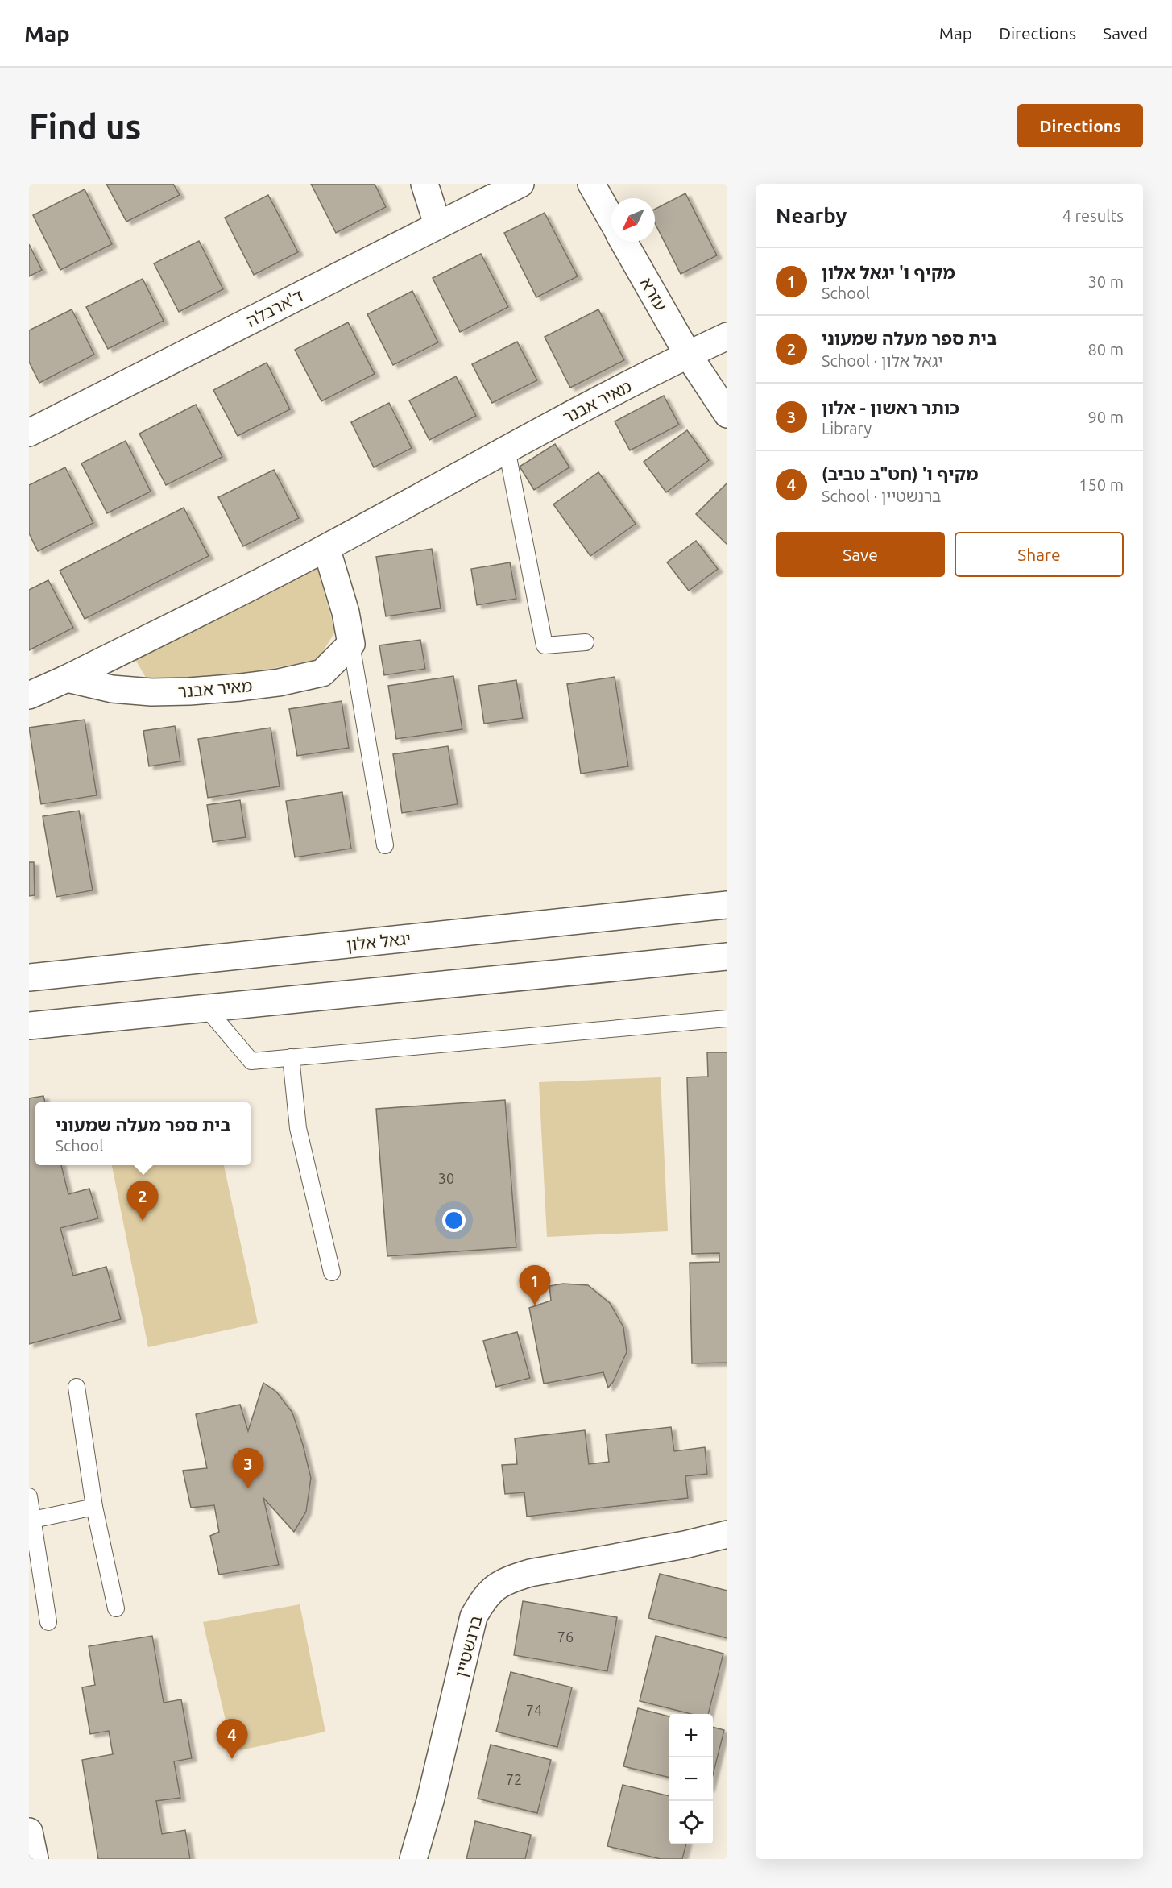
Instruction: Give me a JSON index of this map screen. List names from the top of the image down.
{
  "streets": {
    "street": [
      "עזרא",
      "ד'ארבלה",
      "מאיר אבנר",
      "יגאל אלון",
      "ברנשטיין"
    ]
  },
  "crossings": [
    ["עזרא", "מאיר אבנר"]
  ],
  "house_numbers": [
    "30",
    "76",
    "74",
    "72"
  ],
  "north": "bottom left",
  "page": {
    "header": "Map",
    "nav": ["Map", "Directions", "Saved"],
    "buttons": [
      "Directions",
      ["Save", "Share"]
    ],
    "title": "Find us",
    "heading": ["Nearby", "4 results"],
    "list": [
      {
        "mark": "1",
        "name": "מקיף ו' יגאל אלון",
        "note": "School",
        "value": "30 m"
      },
      {
        "mark": "2",
        "name": "בית ספר מעלה שמעוני",
        "note": "School · יגאל אלון",
        "value": "80 m"
      },
      {
        "mark": "3",
        "name": "כותר ראשון - אלון",
        "note": "Library",
        "value": "90 m"
      },
      {
        "mark": "4",
        "name": "מקיף ו' (חט\"ב טביב)",
        "note": "School · ברנשטיין",
        "value": "150 m"
      }
    ],
    "popup": ["בית ספר מעלה שמעוני", "School"],
    "pins": [
      "2",
      "1",
      "3",
      "4"
    ],
    "map_buttons": ["+", "−"]
  }
}
